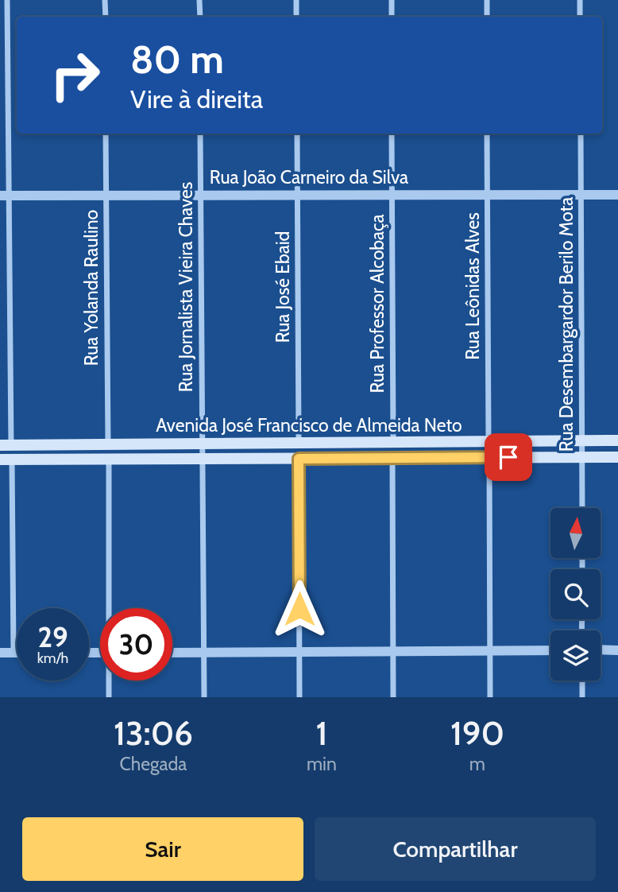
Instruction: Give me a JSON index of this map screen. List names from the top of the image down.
{
  "streets": {
    "main road": ["Avenida José Francisco de Almeida Neto"],
    "street": [
      "Rua João Carneiro da Silva",
      "Rua Leônidas Alves",
      "Rua Jornalista Vieira Chaves",
      "Rua José Ebaid",
      "Rua Yolanda Raulino",
      "Rua Professor Alcobaça",
      "Rua Desembargardor Berilo Mota"
    ]
  },
  "crossings": [
    ["Rua João Carneiro da Silva", "Rua Leônidas Alves"],
    ["Rua João Carneiro da Silva", "Rua Jornalista Vieira Chaves"],
    ["Rua João Carneiro da Silva", "Rua José Ebaid"],
    ["Rua João Carneiro da Silva", "Rua Yolanda Raulino"],
    ["Rua João Carneiro da Silva", "Rua Professor Alcobaça"],
    ["Rua João Carneiro da Silva", "Rua Desembargardor Berilo Mota"],
    ["Rua Leônidas Alves", "Avenida José Francisco de Almeida Neto"],
    ["Rua Jornalista Vieira Chaves", "Avenida José Francisco de Almeida Neto"],
    ["Rua José Ebaid", "Avenida José Francisco de Almeida Neto"],
    ["Rua Yolanda Raulino", "Avenida José Francisco de Almeida Neto"],
    ["Rua Professor Alcobaça", "Avenida José Francisco de Almeida Neto"],
    ["Rua Desembargardor Berilo Mota", "Avenida José Francisco de Almeida Neto"]
  ],
  "north": "top",
  "page": {
    "turn": ["80 m", "Vire à direita"],
    "speed": "29 km/h",
    "limit": "30",
    "eta": [
      "13:06",
      "Chegada",
      "1",
      "min",
      "190",
      "m"
    ],
    "buttons": ["Sair", "Compartilhar"]
  }
}
